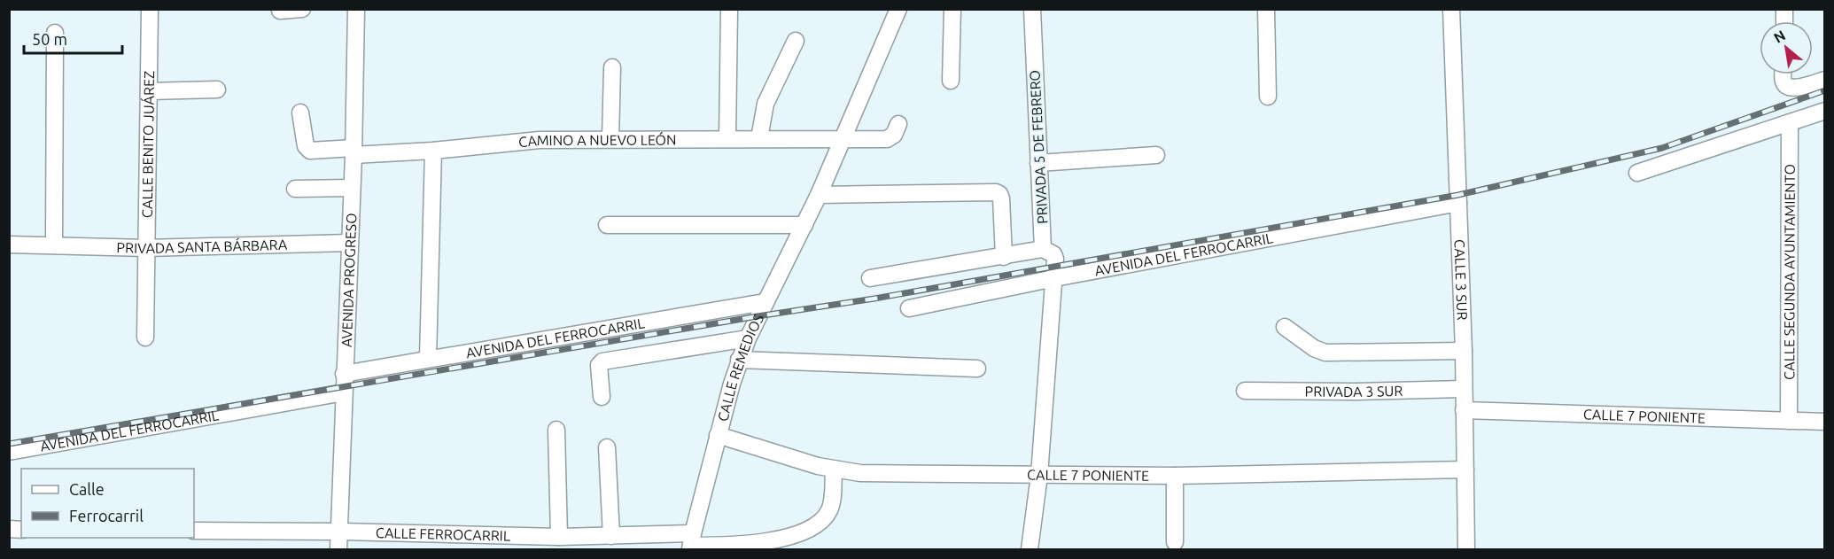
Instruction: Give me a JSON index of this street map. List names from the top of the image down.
{
  "streets": {
    "street": [
      "CAMINO A NUEVO LEÓN",
      "CALLE BENITO JUÁREZ",
      "PRIVADA 5 DE FEBRERO",
      "PRIVADA SANTA BÁRBARA",
      "AVENIDA DEL FERROCARRIL",
      "CALLE SEGUNDA AYUNTAMIENTO",
      "CALLE 3 SUR",
      "AVENIDA PROGRESO",
      "CALLE REMEDIOS",
      "PRIVADA 3 SUR",
      "CALLE 7 PONIENTE",
      "CALLE FERROCARRIL"
    ]
  },
  "crossings": [
    ["CAMINO A NUEVO LEÓN", "AVENIDA PROGRESO"],
    ["CAMINO A NUEVO LEÓN", "CALLE REMEDIOS"],
    ["CALLE BENITO JUÁREZ", "PRIVADA SANTA BÁRBARA"],
    ["PRIVADA 5 DE FEBRERO", "AVENIDA DEL FERROCARRIL"],
    ["PRIVADA SANTA BÁRBARA", "AVENIDA PROGRESO"],
    ["AVENIDA DEL FERROCARRIL", "CALLE 3 SUR"],
    ["AVENIDA DEL FERROCARRIL", "AVENIDA PROGRESO"],
    ["AVENIDA DEL FERROCARRIL", "CALLE REMEDIOS"],
    ["CALLE SEGUNDA AYUNTAMIENTO", "CALLE 7 PONIENTE"],
    ["CALLE 3 SUR", "PRIVADA 3 SUR"],
    ["CALLE 3 SUR", "CALLE 7 PONIENTE"],
    ["AVENIDA PROGRESO", "CALLE FERROCARRIL"],
    ["CALLE REMEDIOS", "CALLE 7 PONIENTE"],
    ["CALLE REMEDIOS", "CALLE FERROCARRIL"],
    ["CALLE 7 PONIENTE", "CALLE FERROCARRIL"]
  ],
  "legend": ["Calle", "Ferrocarril"],
  "scale_bar": "50 m",
  "north": "top left"
}
